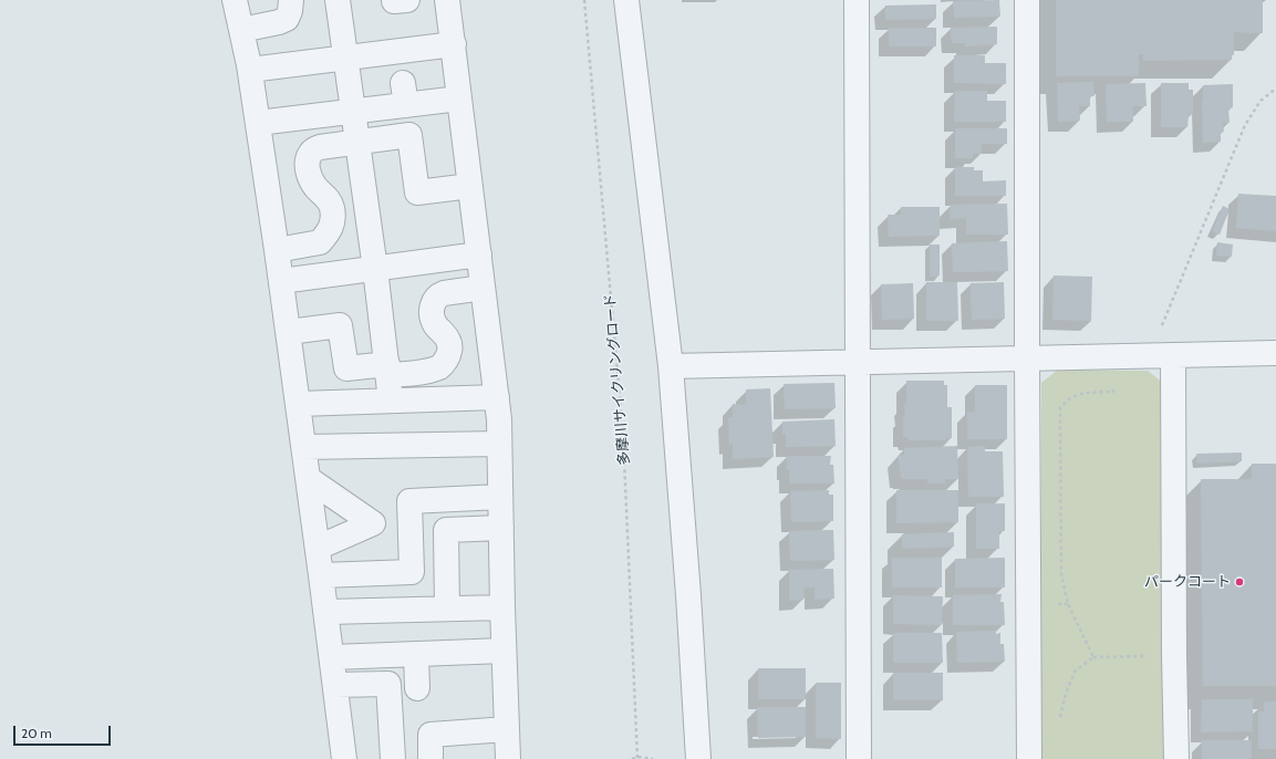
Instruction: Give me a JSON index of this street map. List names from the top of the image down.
{
  "streets": {
    "path": ["多摩川サイクリングロード"]
  },
  "places": ["パークコート"],
  "scale_bar": "20 m"
}
